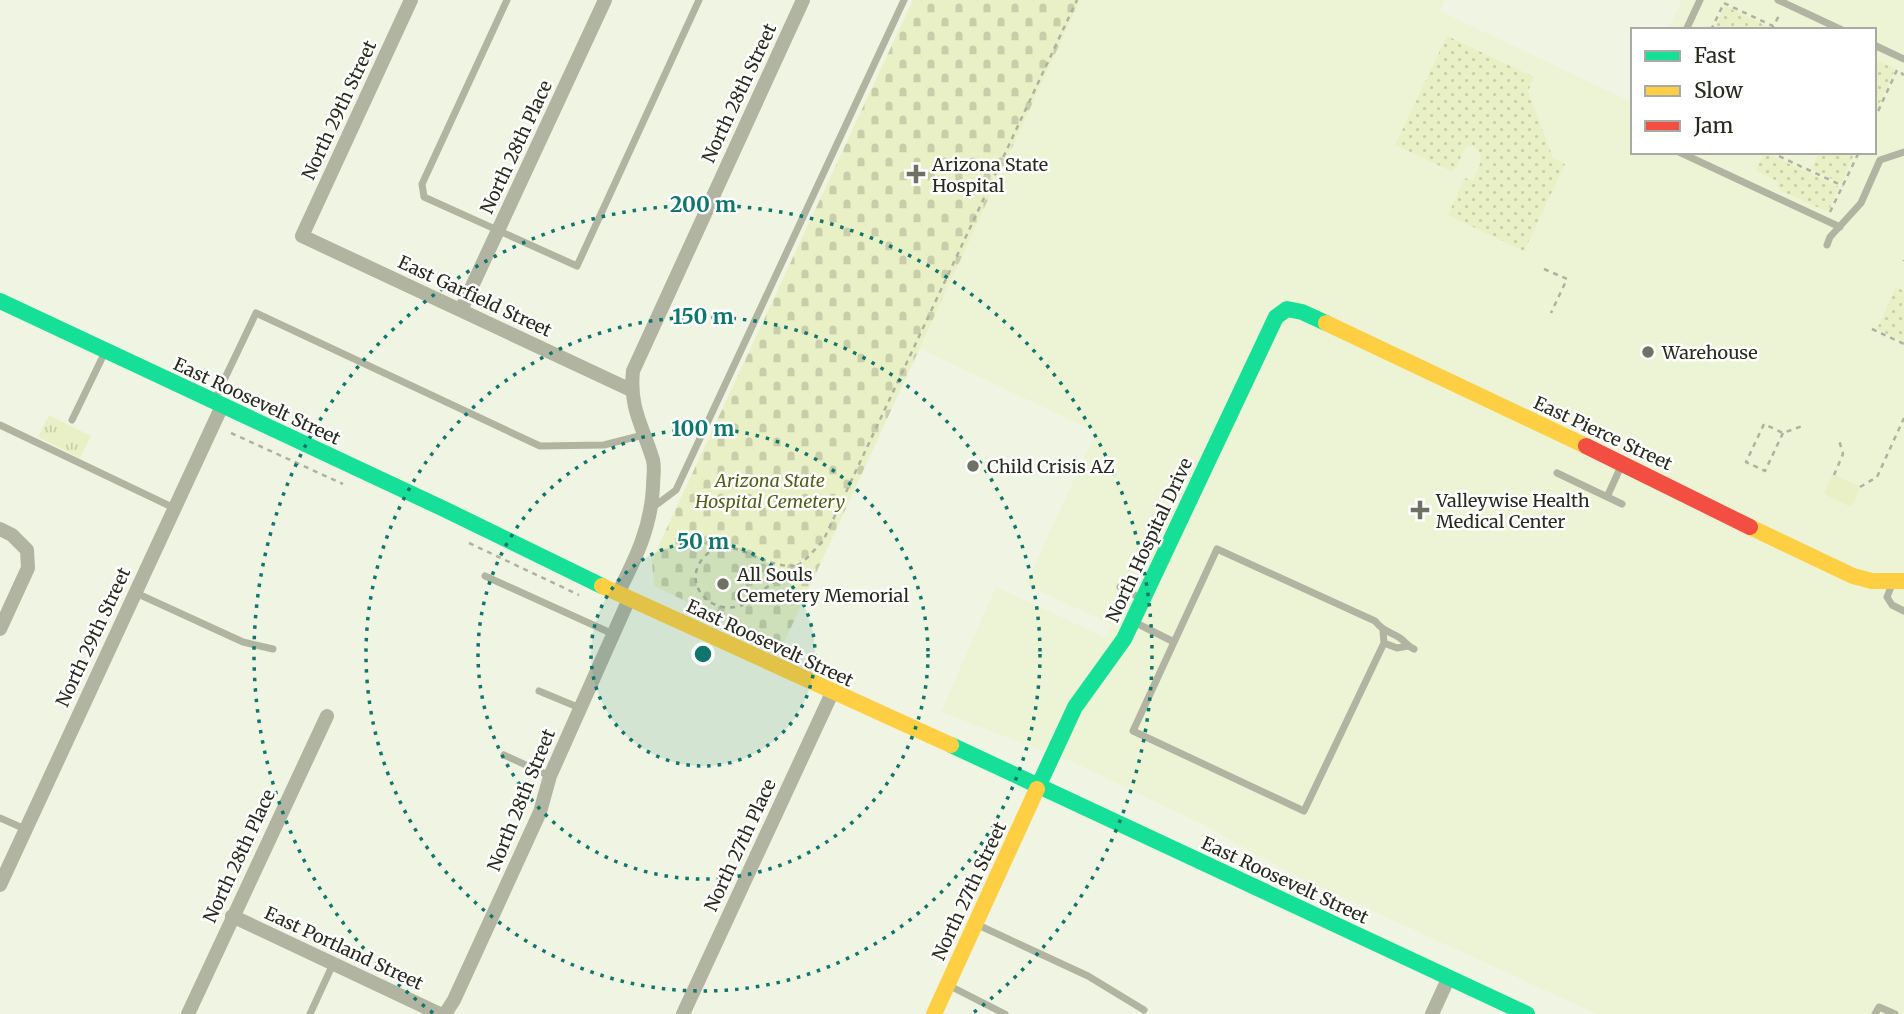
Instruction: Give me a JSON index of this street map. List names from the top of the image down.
{
  "streets": {
    "street": [
      "North 28th Street",
      "North 29th Street",
      "North 28th Place",
      "East Garfield Street",
      "East Roosevelt Street",
      "East Pierce Street",
      "North Hospital Drive",
      "North 27th Place",
      "North 27th Street",
      "East Portland Street"
    ]
  },
  "crossings": [
    ["North 28th Street", "East Garfield Street"],
    ["North 28th Street", "East Roosevelt Street"],
    ["North 28th Street", "East Portland Street"],
    ["North 29th Street", "East Garfield Street"],
    ["North 29th Street", "East Roosevelt Street"],
    ["North 28th Place", "East Garfield Street"],
    ["North 28th Place", "East Portland Street"],
    ["East Roosevelt Street", "North Hospital Drive"],
    ["East Roosevelt Street", "North 27th Place"],
    ["East Roosevelt Street", "North 27th Street"],
    ["East Pierce Street", "North Hospital Drive"],
    ["North Hospital Drive", "North 27th Street"]
  ],
  "parks": ["Arizona State Hospital Cemetery"],
  "places": {
    "health": ["Arizona State Hospital", "Valleywise Health Medical Center"],
    "other": ["Warehouse", "Child Crisis AZ", "All Souls Cemetery Memorial"]
  },
  "legend": ["Fast", "Slow", "Jam"],
  "rings": [
    "200 m",
    "150 m",
    "100 m",
    "50 m"
  ]
}
